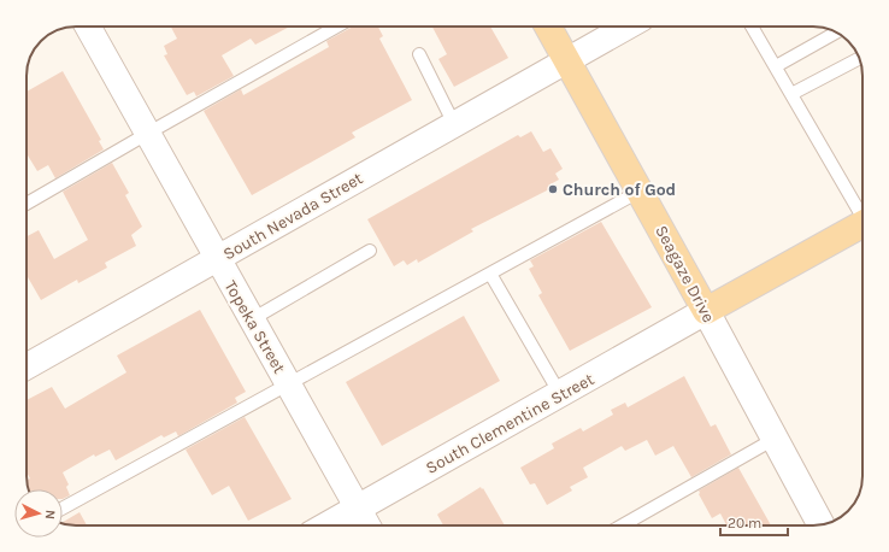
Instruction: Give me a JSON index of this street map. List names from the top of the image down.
{
  "streets": {
    "main road": ["Seagaze Drive"],
    "street": ["South Nevada Street", "Topeka Street", "South Clementine Street"]
  },
  "crossings": [
    ["South Nevada Street", "Seagaze Drive"],
    ["South Nevada Street", "Topeka Street"],
    ["Seagaze Drive", "South Clementine Street"],
    ["Topeka Street", "South Clementine Street"]
  ],
  "places": ["Church of God"],
  "scale_bar": "20 m",
  "north": "right"
}
